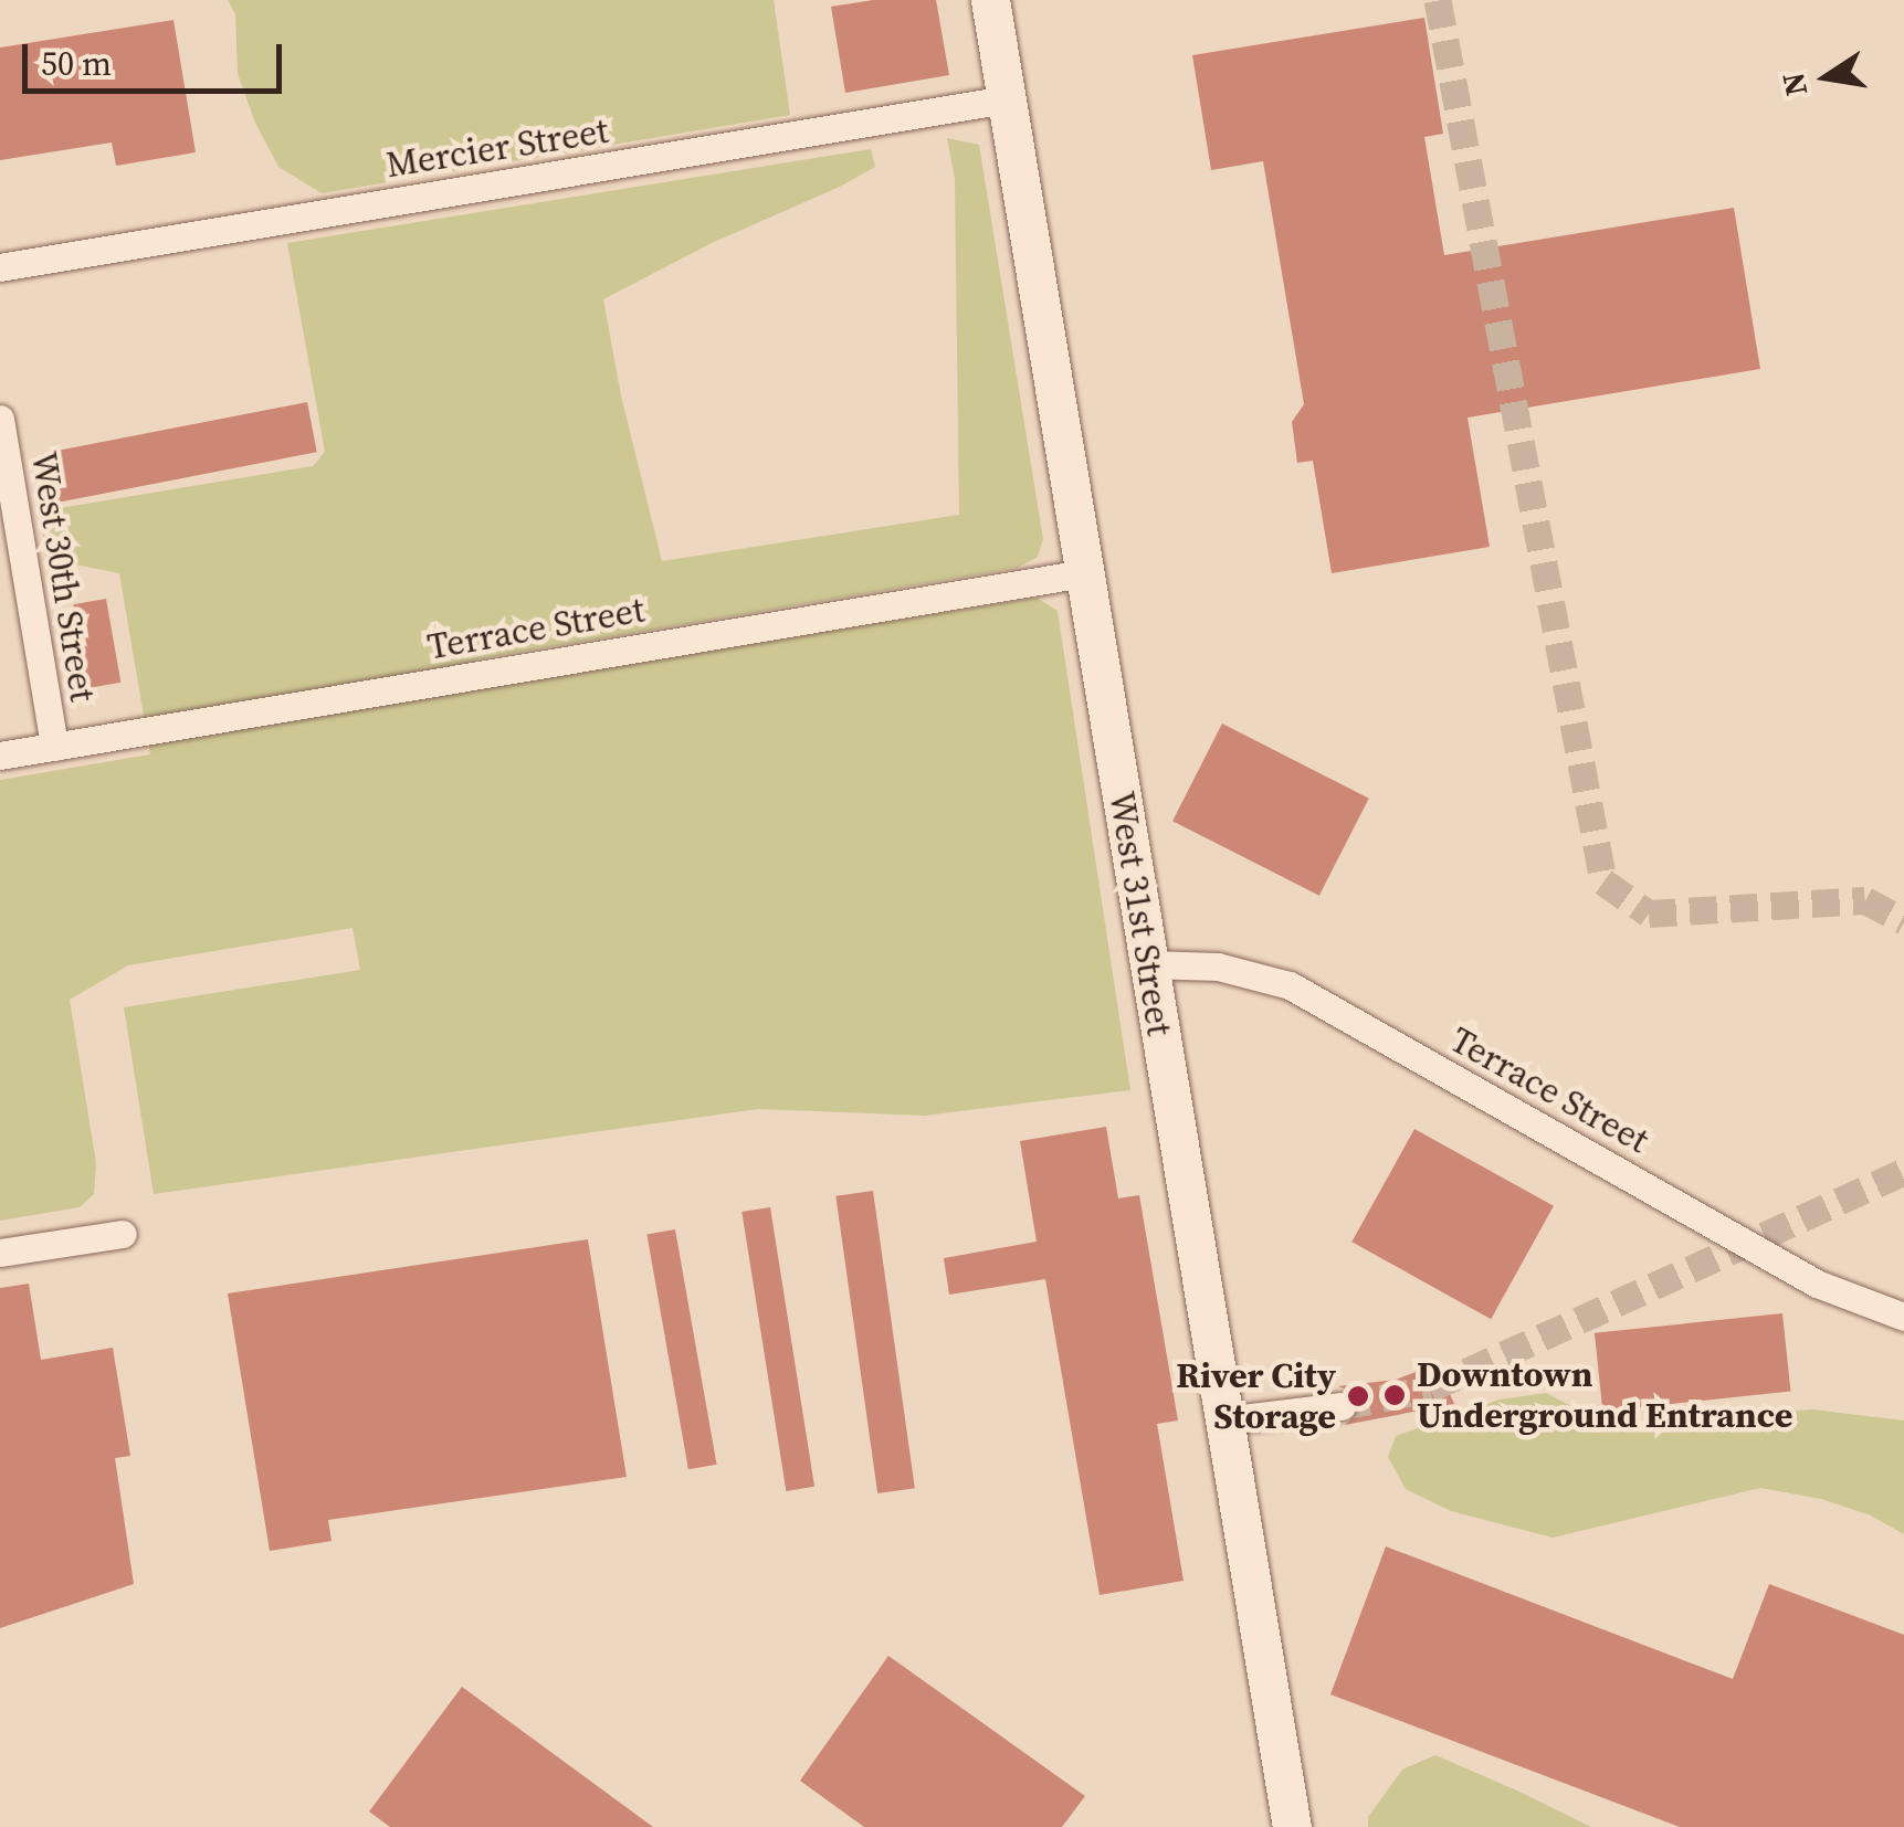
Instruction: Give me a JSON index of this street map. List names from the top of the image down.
{
  "streets": {
    "main road": ["West 31st Street"],
    "street": ["Mercier Street", "West 30th Street", "Terrace Street"]
  },
  "crossings": [
    ["Mercier Street", "West 31st Street"],
    ["West 30th Street", "Terrace Street"],
    ["Terrace Street", "West 31st Street"]
  ],
  "places": ["Downtown Underground Entrance", "River City Storage"],
  "scale_bar": "50 m",
  "north": "left"
}
